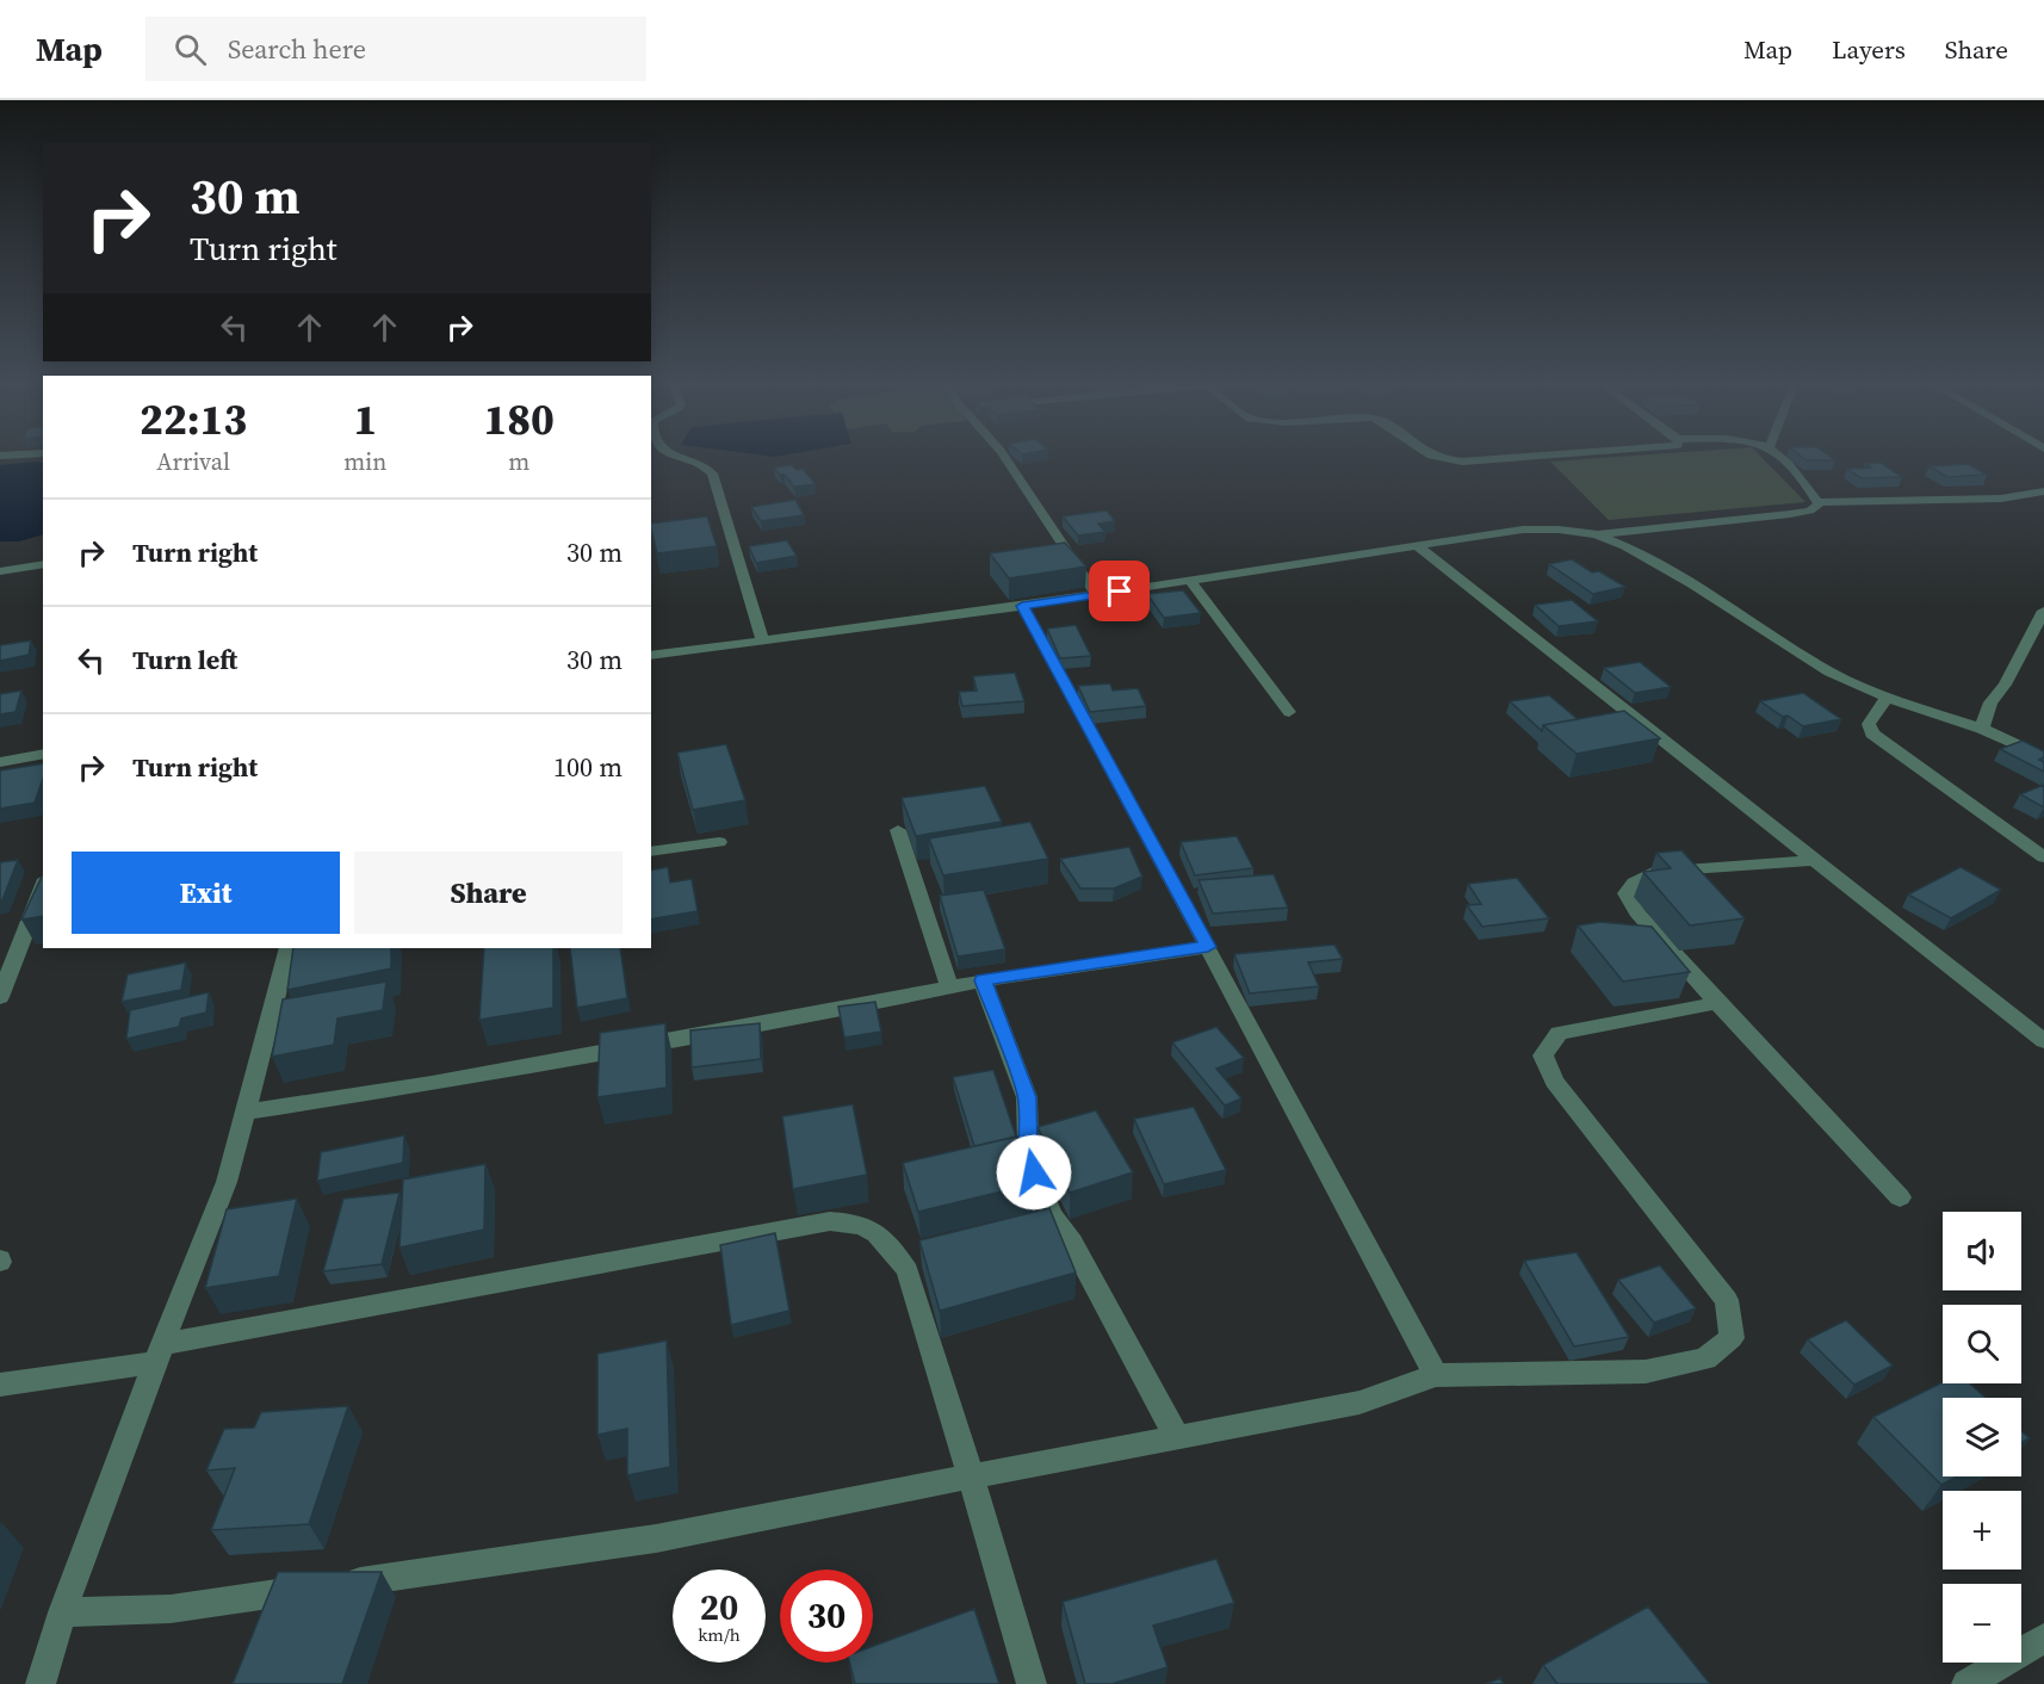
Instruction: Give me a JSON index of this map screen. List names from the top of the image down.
{
  "page": {
    "header": "Map",
    "search": "Search here",
    "nav": ["Map", "Layers", "Share"],
    "turn": ["30 m", "Turn right"],
    "eta": [
      "22:13",
      "Arrival",
      "1",
      "min",
      "180",
      "m"
    ],
    "list": [
      {
        "name": "Turn right",
        "value": "30 m"
      },
      {
        "name": "Turn left",
        "value": "30 m"
      },
      {
        "name": "Turn right",
        "value": "100 m"
      }
    ],
    "buttons": ["Exit", "Share"],
    "map_buttons": ["+", "−"],
    "speed": "20 km/h",
    "limit": "30"
  }
}
